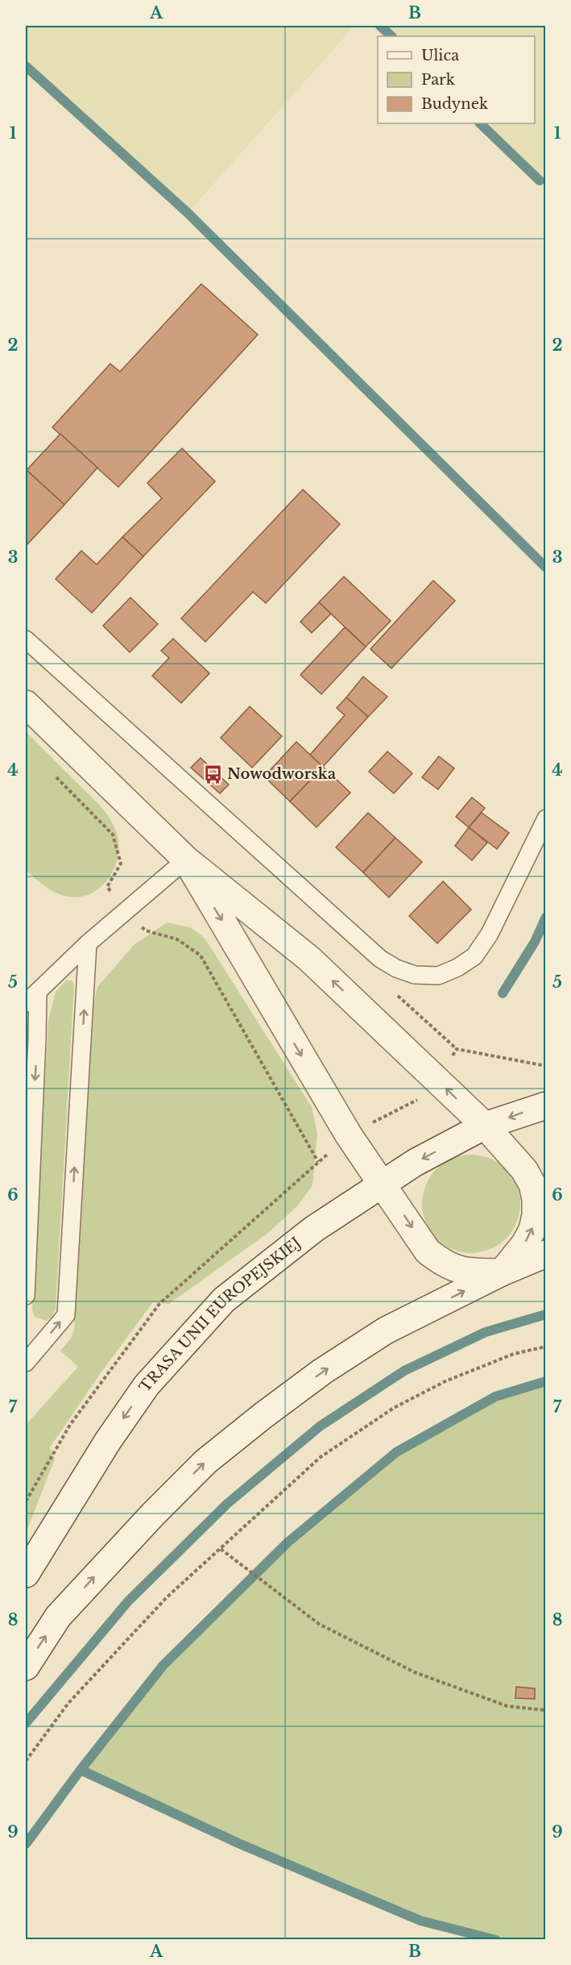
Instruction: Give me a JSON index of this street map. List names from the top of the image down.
{
  "streets": {
    "main road": ["TRASA UNII EUROPEJSKIEJ"]
  },
  "places": {
    "bus stop": ["Nowodworska"]
  },
  "legend": ["Ulica", "Park", "Budynek"],
  "grid": {
    "columns": ["A", "B"],
    "rows": [
      "1",
      "2",
      "3",
      "4",
      "5",
      "6",
      "7",
      "8",
      "9"
    ]
  }
}
